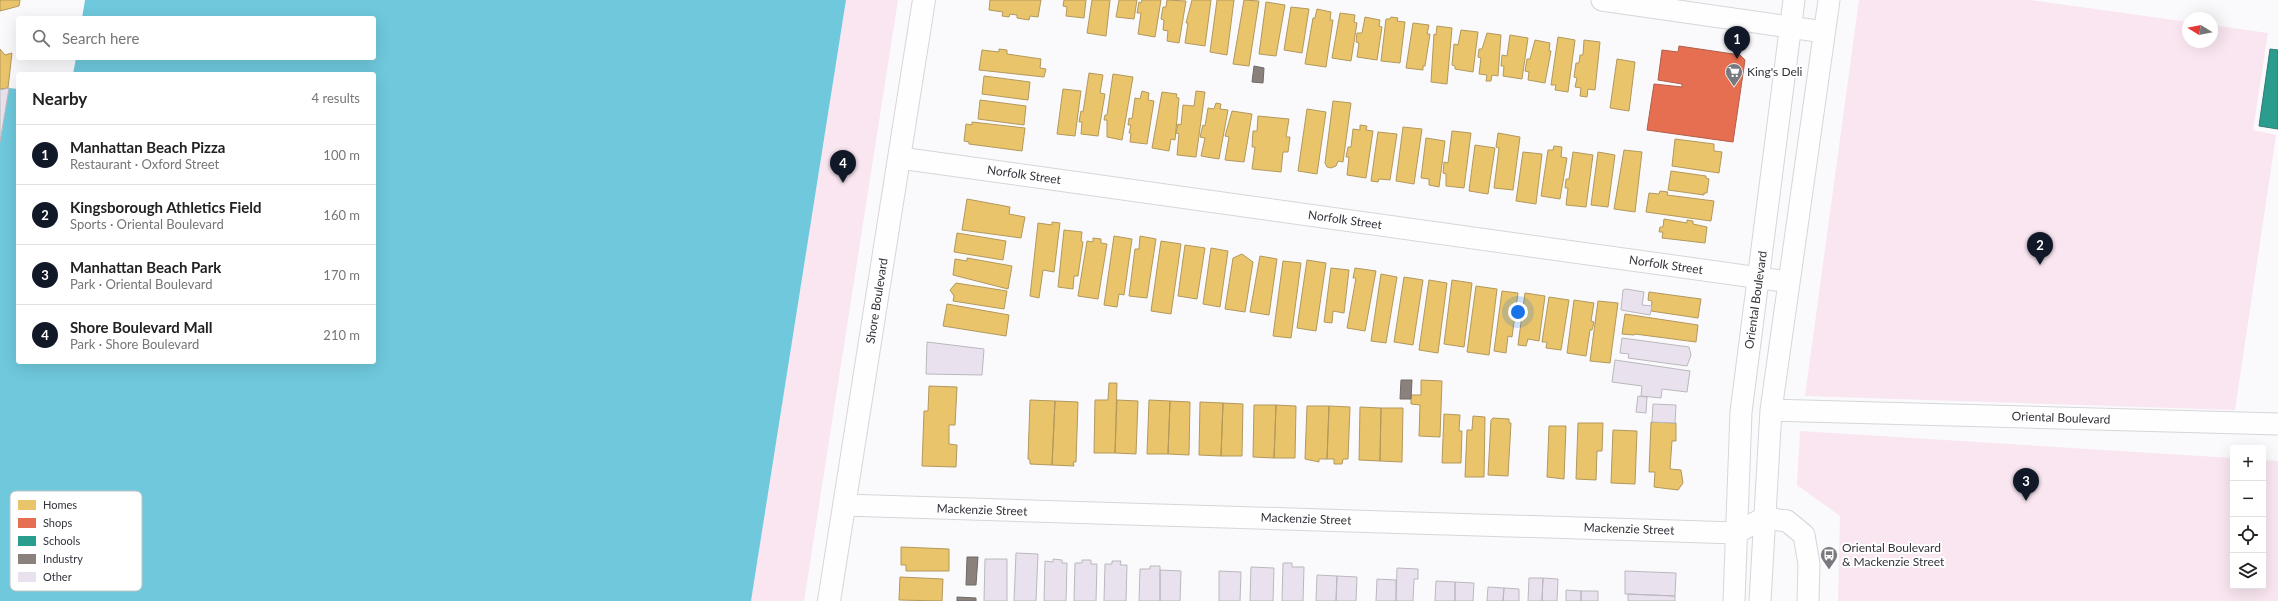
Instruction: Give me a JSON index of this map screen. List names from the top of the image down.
{
  "streets": {
    "main road": ["Shore Boulevard"],
    "street": ["Norfolk Street", "Oriental Boulevard", "Mackenzie Street"]
  },
  "crossings": [
    ["Norfolk Street", "Oriental Boulevard"],
    ["Norfolk Street", "Shore Boulevard"],
    ["Oriental Boulevard", "Mackenzie Street"],
    ["Shore Boulevard", "Mackenzie Street"]
  ],
  "places": {
    "supermarket": ["King's Deli"],
    "bus stop": ["Oriental Boulevard & Mackenzie Street"]
  },
  "legend": [
    "Homes",
    "Shops",
    "Schools",
    "Industry",
    "Other"
  ],
  "north": "left",
  "page": {
    "search": "Search here",
    "pins": [
      "1",
      "4",
      "2",
      "3"
    ],
    "heading": ["Nearby", "4 results"],
    "list": [
      {
        "mark": "1",
        "name": "Manhattan Beach Pizza",
        "note": "Restaurant · Oxford Street",
        "value": "100 m"
      },
      {
        "mark": "2",
        "name": "Kingsborough Athletics Field",
        "note": "Sports · Oriental Boulevard",
        "value": "160 m"
      },
      {
        "mark": "3",
        "name": "Manhattan Beach Park",
        "note": "Park · Oriental Boulevard",
        "value": "170 m"
      },
      {
        "mark": "4",
        "name": "Shore Boulevard Mall",
        "note": "Park · Shore Boulevard",
        "value": "210 m"
      }
    ],
    "map_buttons": ["+", "−"]
  }
}
